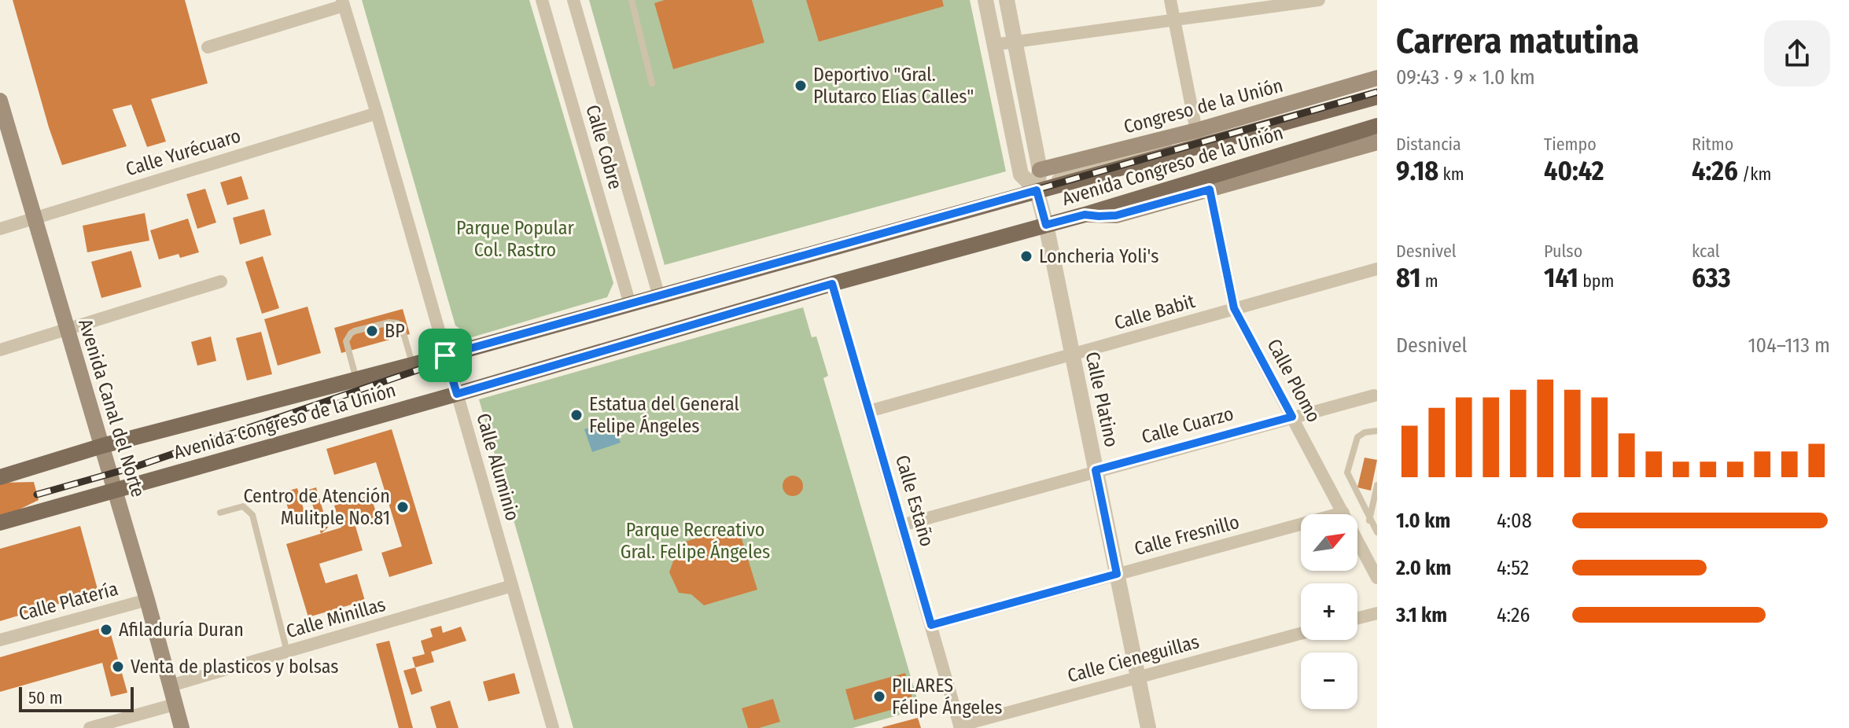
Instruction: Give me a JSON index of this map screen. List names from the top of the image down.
{
  "streets": {
    "main road": ["Congreso de la Unión", "Avenida Congreso de la Unión", "Avenida Canal del Norte"],
    "street": [
      "Calle Cobre",
      "Calle Yurécuaro",
      "Calle Babit",
      "Calle Plomo",
      "Calle Platino",
      "Calle Cuarzo",
      "Calle Aluminio",
      "Calle Estaño",
      "Calle Fresnillo",
      "Calle Platería",
      "Calle Minillas",
      "Calle Cieneguillas"
    ]
  },
  "crossings": [
    ["Congreso de la Unión", "Calle Platino"],
    ["Calle Cobre", "Avenida Congreso de la Unión"],
    ["Calle Yurécuaro", "Avenida Canal del Norte"],
    ["Calle Yurécuaro", "Calle Aluminio"],
    ["Avenida Congreso de la Unión", "Calle Platino"],
    ["Avenida Congreso de la Unión", "Avenida Canal del Norte"],
    ["Avenida Congreso de la Unión", "Calle Aluminio"],
    ["Avenida Congreso de la Unión", "Calle Estaño"],
    ["Calle Babit", "Calle Plomo"],
    ["Calle Babit", "Calle Platino"],
    ["Calle Babit", "Calle Estaño"],
    ["Calle Plomo", "Calle Cuarzo"],
    ["Calle Plomo", "Calle Fresnillo"],
    ["Calle Platino", "Calle Cuarzo"],
    ["Calle Platino", "Calle Fresnillo"],
    ["Calle Platino", "Calle Cieneguillas"],
    ["Avenida Canal del Norte", "Calle Platería"],
    ["Avenida Canal del Norte", "Calle Minillas"],
    ["Calle Cuarzo", "Calle Estaño"],
    ["Calle Aluminio", "Calle Minillas"],
    ["Calle Estaño", "Calle Fresnillo"],
    ["Calle Estaño", "Calle Cieneguillas"]
  ],
  "parks": ["Parque Popular Col. Rastro", "Parque Recreativo Gral. Felipe Ángeles"],
  "places": [
    "Deportivo \"Gral. Plutarco Elías Calles\"",
    "Loncheria Yoli's",
    "BP",
    "Estatua del General Felipe Ángeles",
    "Centro de Atención Mulitple No.81",
    "Afiladuría Duran",
    "Venta de plasticos y bolsas",
    "PILARES Félipe Ángeles"
  ],
  "scale_bar": "50 m",
  "north": "top right",
  "page": {
    "heading": ["Carrera matutina", "09:43 · 9 × 1.0 km"],
    "stats": [
      ["Distancia", "9.18 km"],
      ["Tiempo", "40:42"],
      ["Ritmo", "4:26 /km"],
      ["Desnivel", "81 m"],
      ["Pulso", "141 bpm"],
      ["kcal", "633"]
    ],
    "chart": ["Desnivel", "104–113 m"],
    "list": [
      {
        "name": "1.0 km",
        "note": "4:08"
      },
      {
        "name": "2.0 km",
        "note": "4:52"
      },
      {
        "name": "3.1 km",
        "note": "4:26"
      }
    ],
    "map_buttons": ["+", "−"],
    "scale": "50 m"
  }
}
